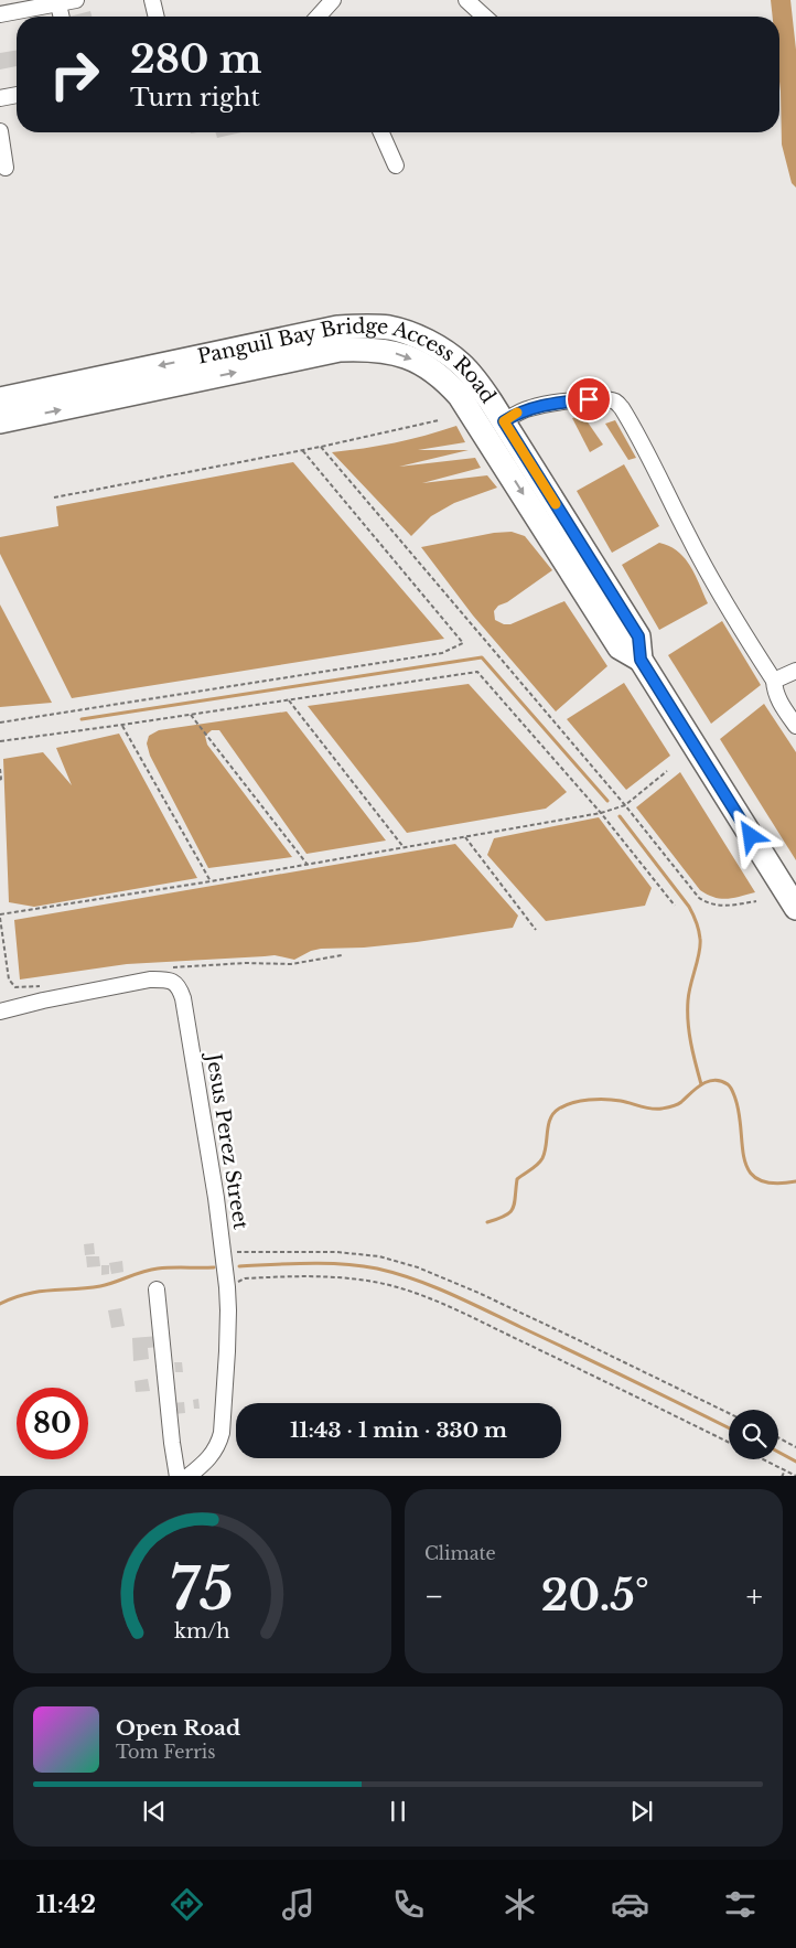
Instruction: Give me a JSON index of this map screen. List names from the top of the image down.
{
  "streets": {
    "highway": ["Panguil Bay Bridge Access Road"],
    "street": ["Jesus Perez Street"]
  },
  "page": {
    "turn": ["280 m", "Turn right"],
    "limit": "80",
    "trip": "11:43 · 1 min · 330 m",
    "tile": "Climate",
    "heat": ["−", "20.5°", "+"],
    "song": ["Open Road", "Tom Ferris"],
    "tabs": "11:42",
    "gauge": ["75", "km/h"]
  }
}
